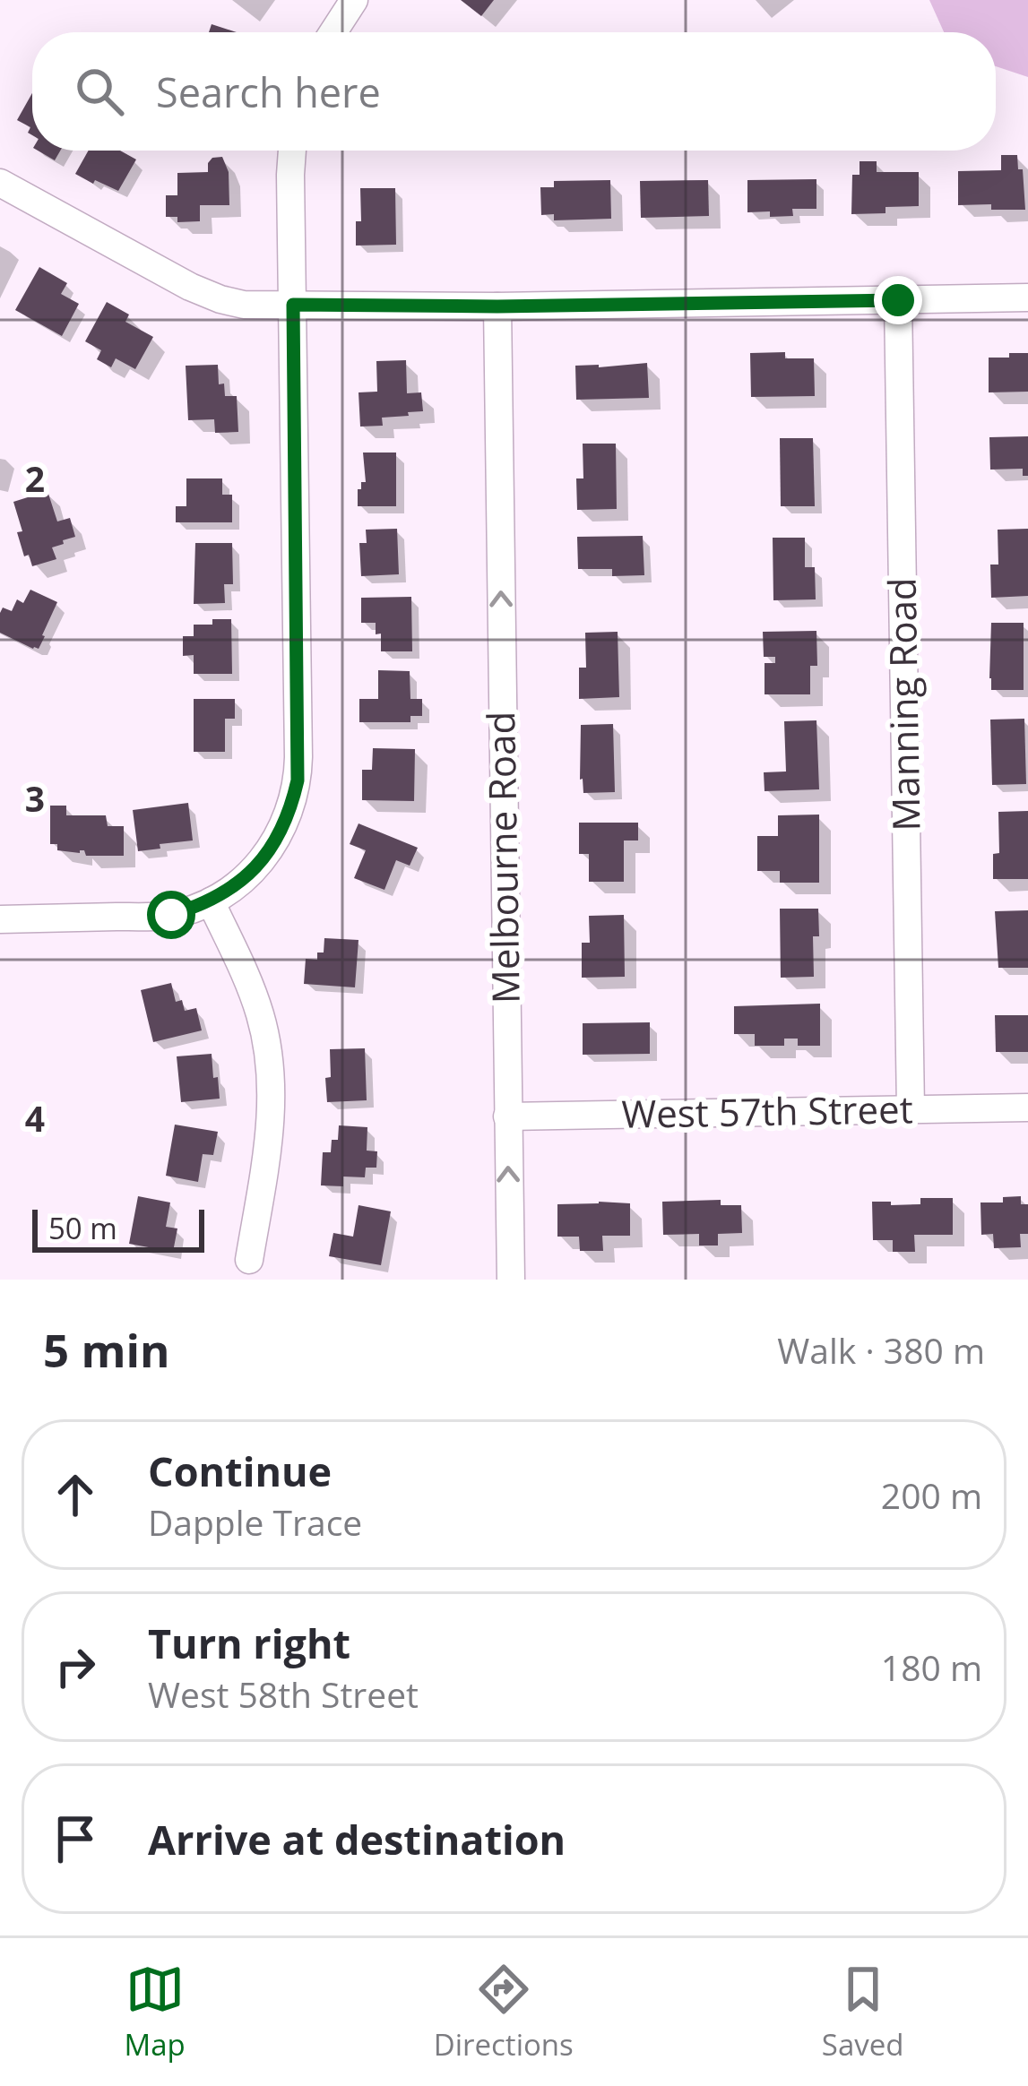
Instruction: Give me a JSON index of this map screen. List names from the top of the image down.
{
  "streets": {
    "street": ["Manning Road", "Melbourne Road", "West 57th Street"]
  },
  "crossings": [
    ["Manning Road", "West 57th Street"],
    ["Melbourne Road", "West 57th Street"]
  ],
  "scale_bar": "50 m",
  "page": {
    "search": "Search here",
    "scale": "50 m",
    "heading": ["5 min", "Walk · 380 m"],
    "list": [
      ["Continue", "Dapple Trace", "200 m"],
      ["Turn right", "West 58th Street", "180 m"],
      "Arrive at destination"
    ],
    "nav": ["Map", "Directions", "Saved"]
  },
  "grid": {
    "rows": ["2", "3", "4"]
  }
}
